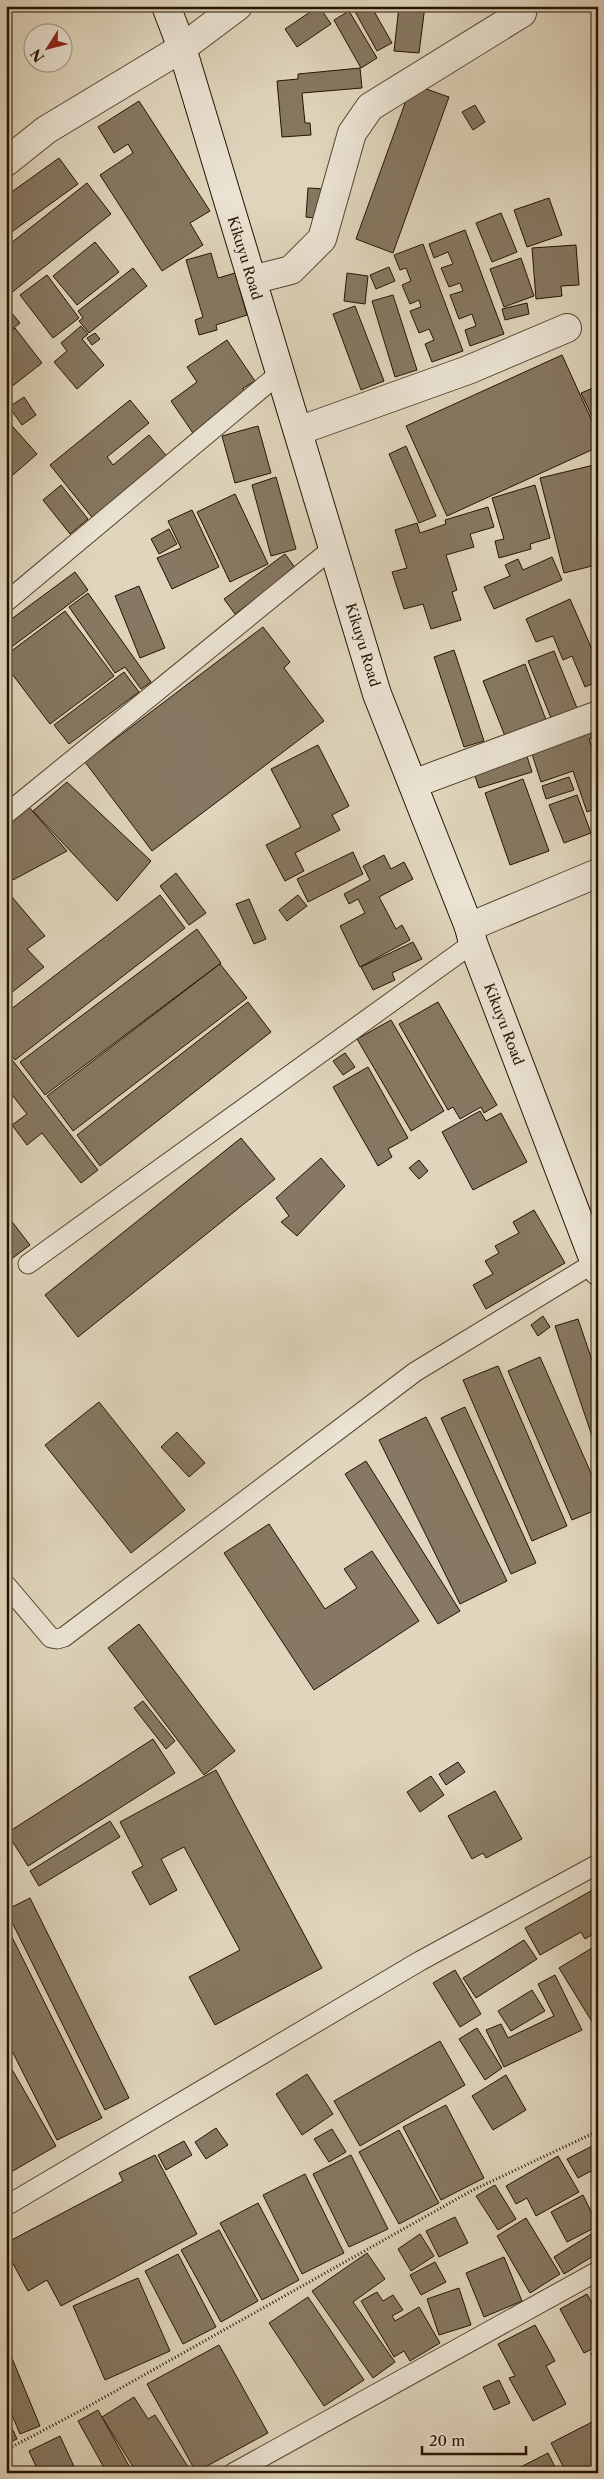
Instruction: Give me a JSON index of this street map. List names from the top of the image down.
{
  "streets": {
    "main road": ["Kikuyu Road"]
  },
  "scale_bar": "20 m",
  "north": "bottom left"
}
